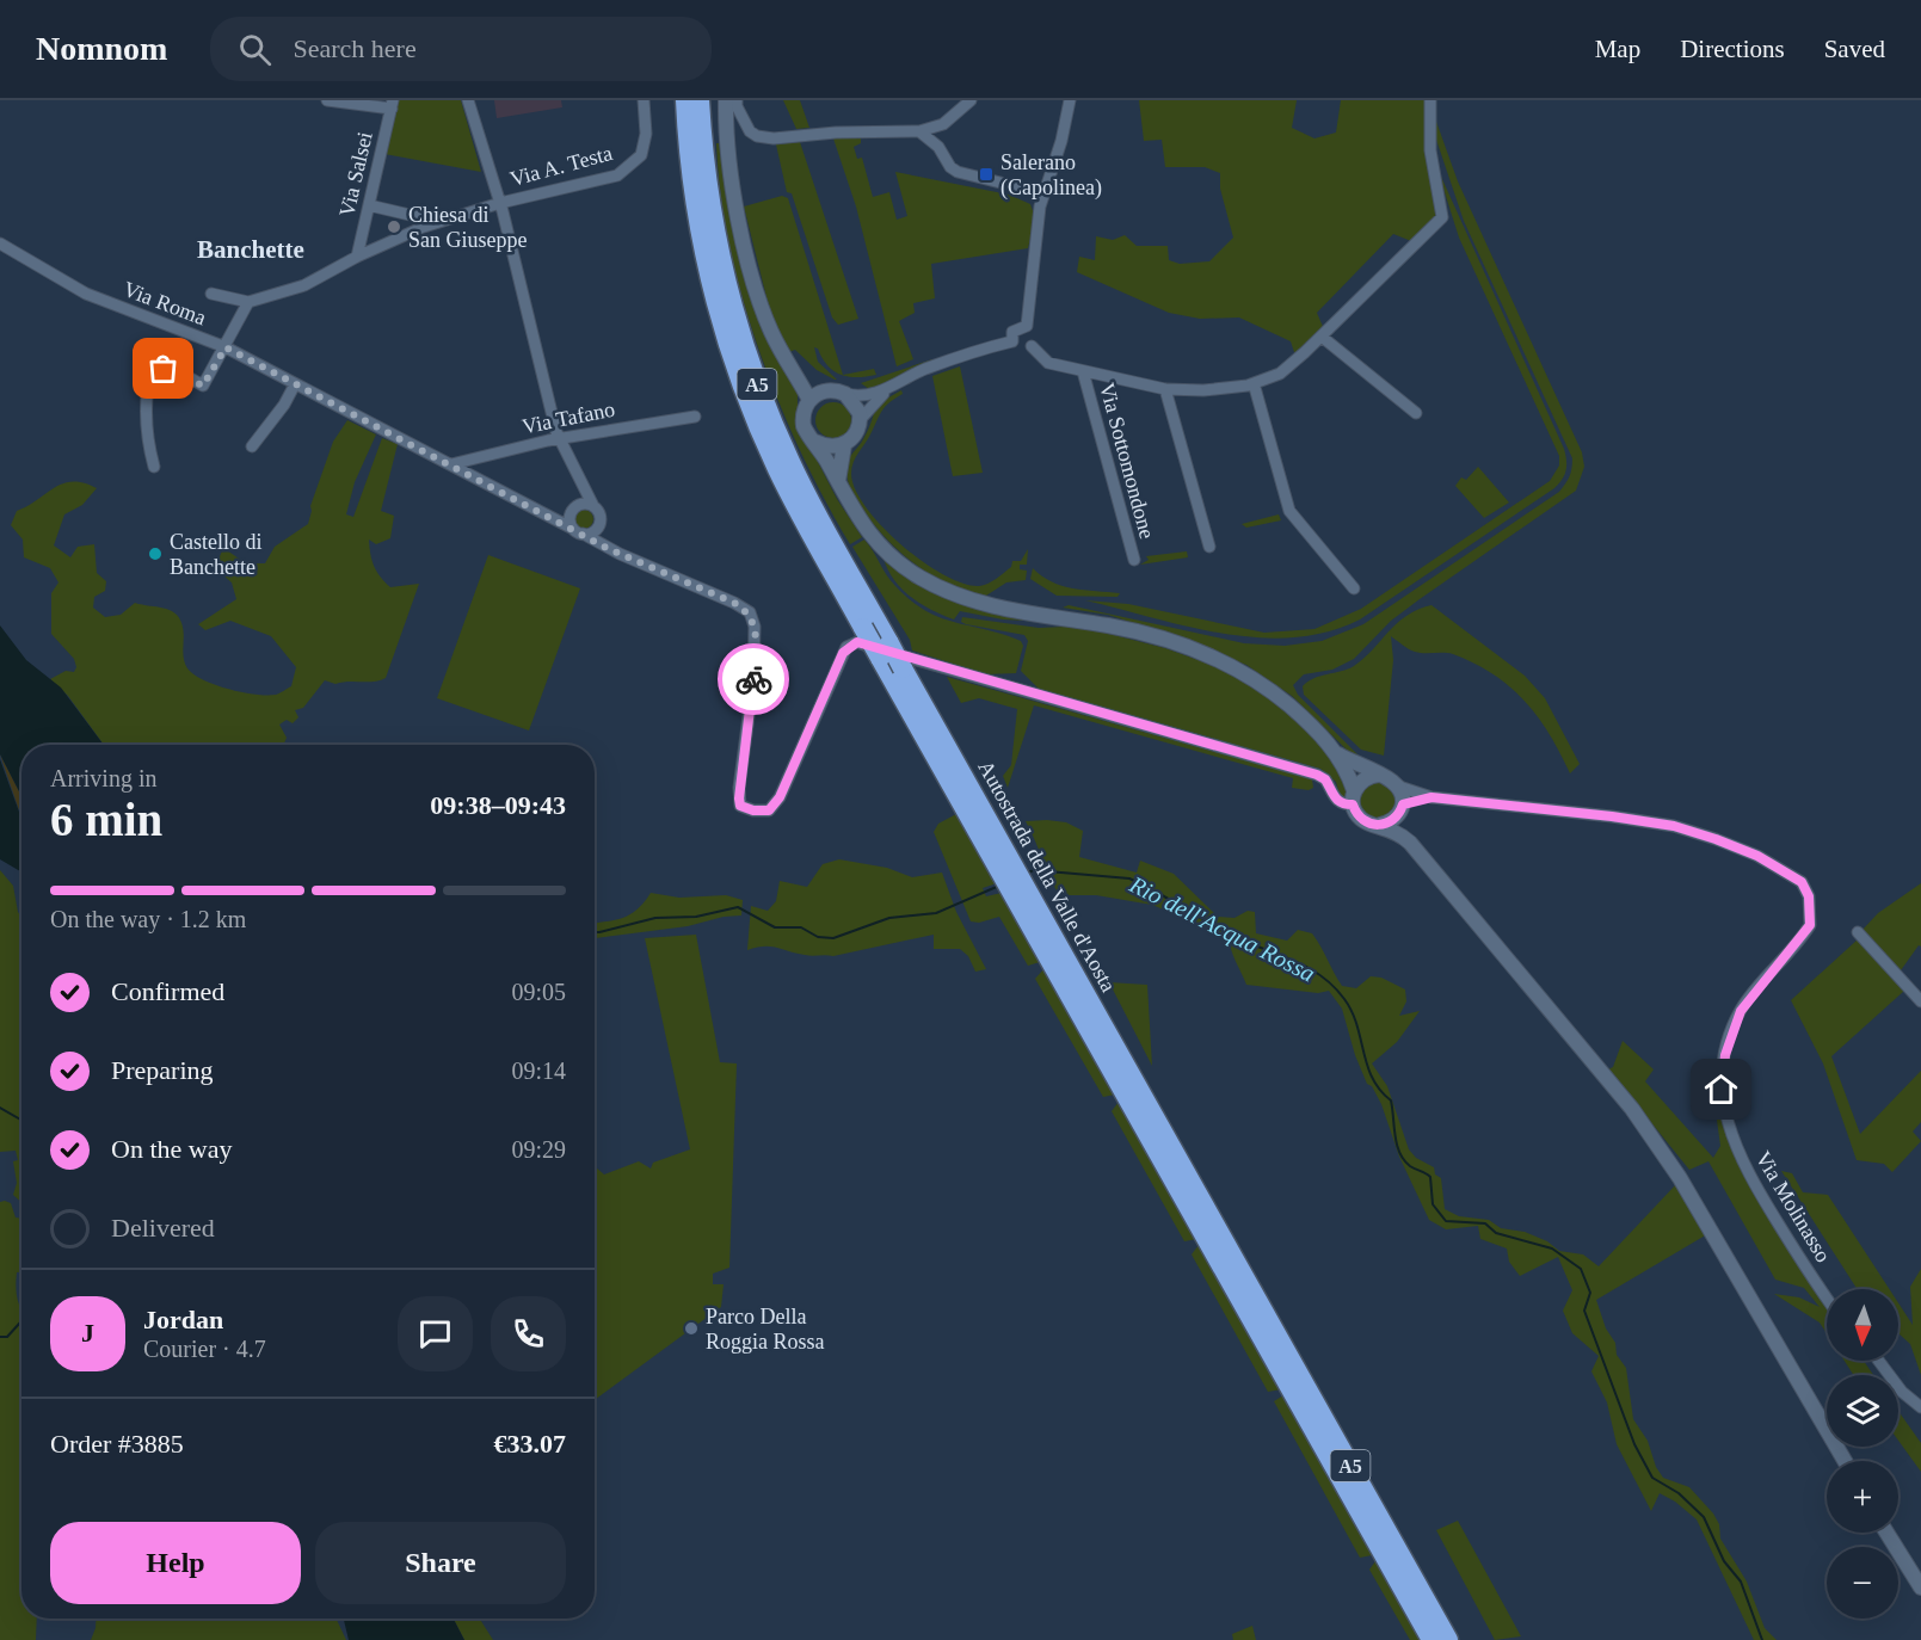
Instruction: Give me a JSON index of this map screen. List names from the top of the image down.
{
  "streets": {
    "highway": ["A5", "Autostrada della Valle d'Aosta"],
    "street": [
      "Via A. Testa",
      "Via Salsei",
      "Via Roma",
      "Via Tafano",
      "Via Sottomondone",
      "Via Molinasso"
    ]
  },
  "crossings": [
    ["Via A. Testa", "Via Salsei"],
    ["Via Roma", "Via Tafano"]
  ],
  "districts": ["Banchette"],
  "water": ["Rio dell'Acqua Rossa"],
  "places": {
    "transit": ["Salerano (Capolinea)"],
    "other": ["Chiesa di San Giuseppe", "Castello di Banchette", "Parco Della Roggia Rossa"]
  },
  "north": "bottom",
  "page": {
    "header": "Nomnom",
    "search": "Search here",
    "nav": ["Map", "Directions", "Saved"],
    "heading": ["6 min", "Arriving in", "09:38–09:43"],
    "panel": [
      "Jordan",
      "Courier · 4.7",
      "Order #3885",
      "€33.07"
    ],
    "bar": "On the way · 1.2 km",
    "list": [
      ["Confirmed", "09:05"],
      ["Preparing", "09:14"],
      ["On the way", "09:29"],
      "Delivered"
    ],
    "map_buttons": ["+", "−"],
    "round": "J",
    "buttons": ["Help", "Share"]
  }
}
